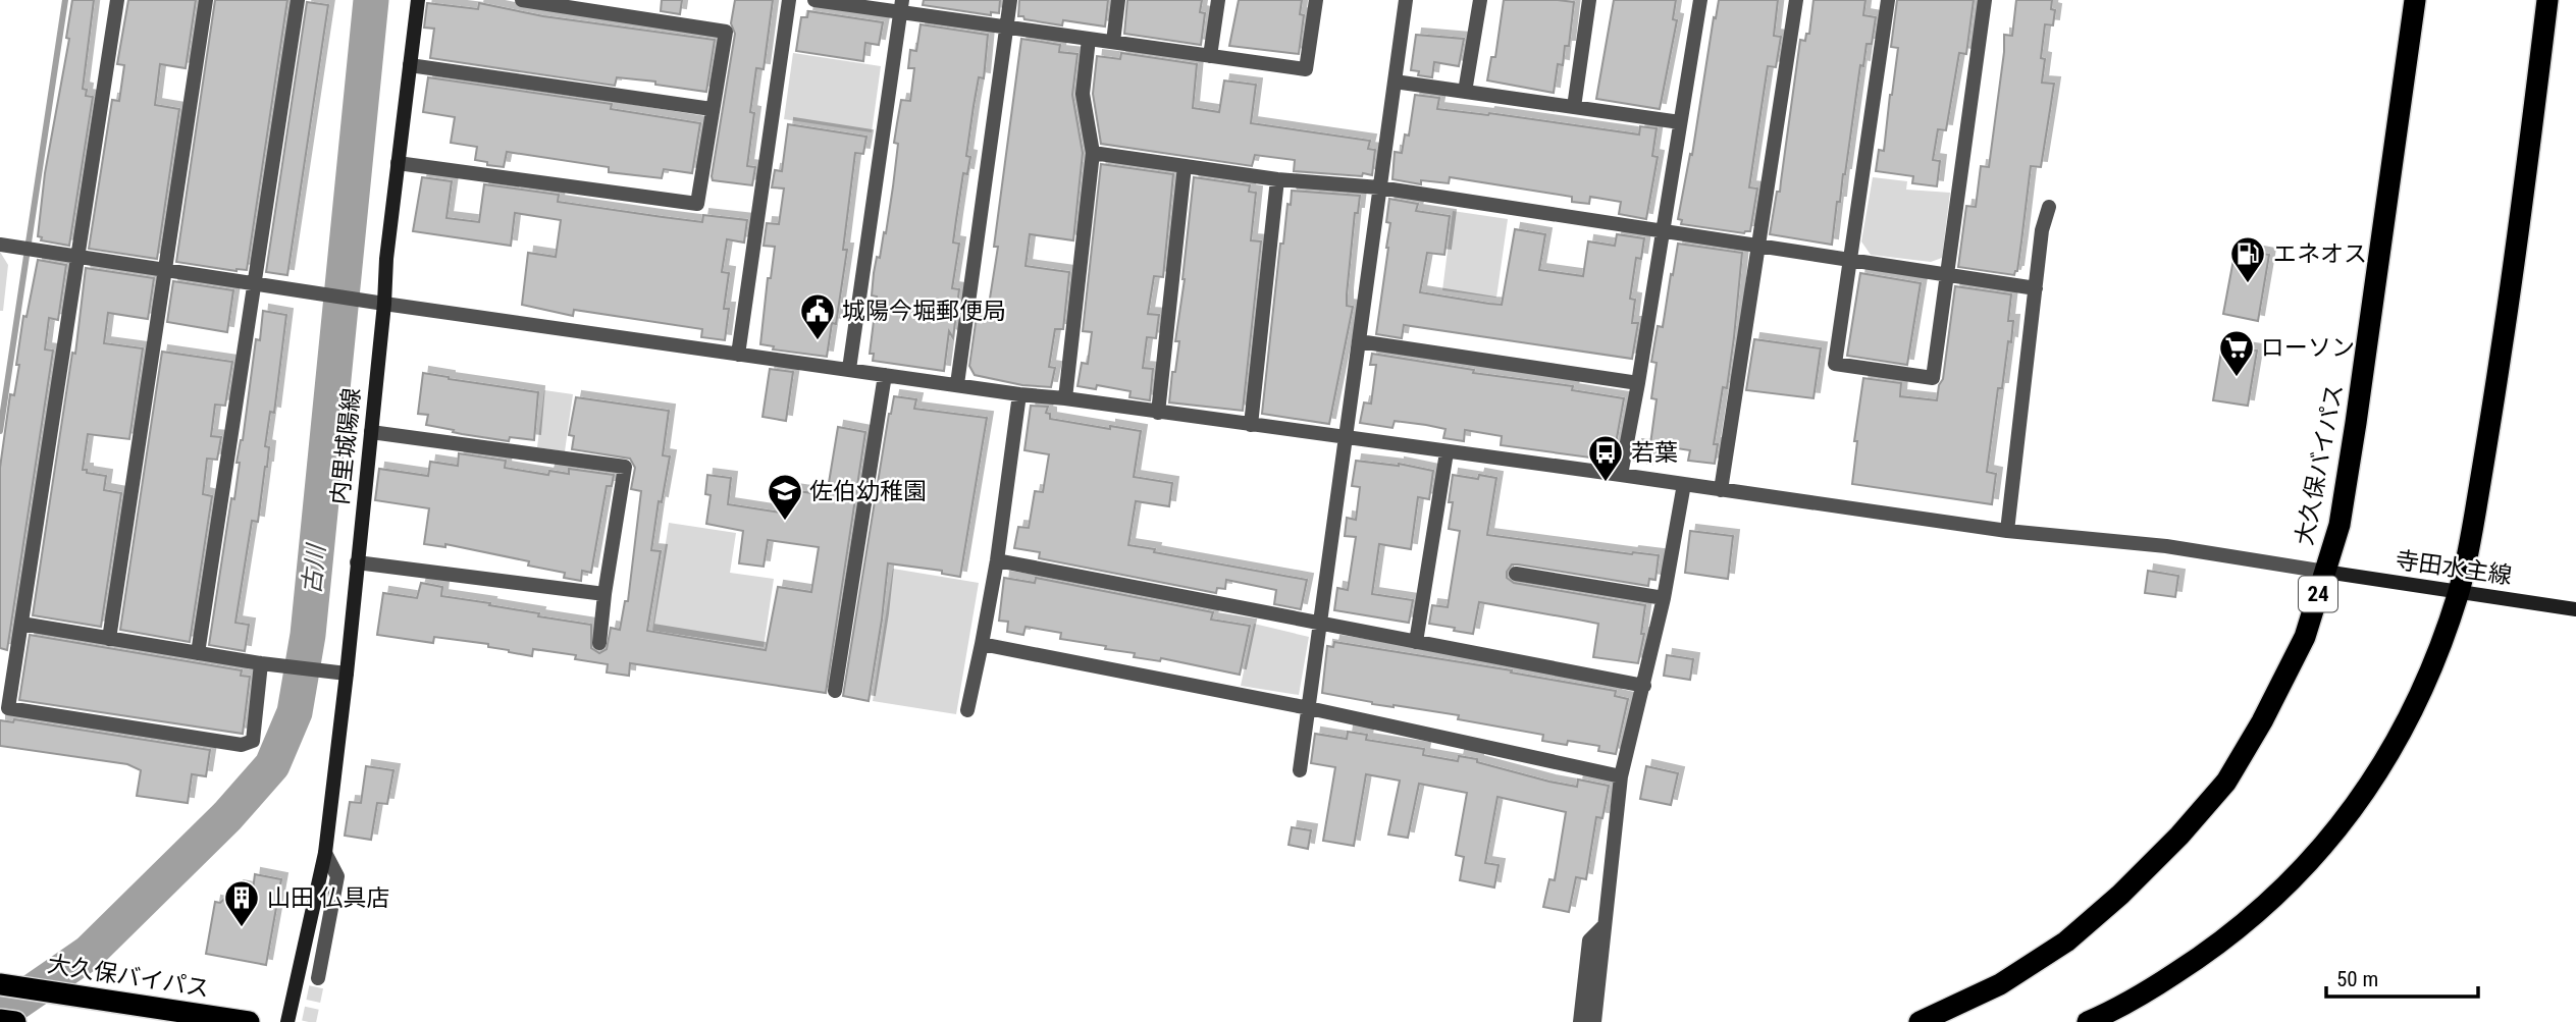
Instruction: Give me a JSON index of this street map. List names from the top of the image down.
{
  "streets": {
    "highway": ["大久保バイパス", "24"],
    "main road": ["内里城陽線", "寺田水主線"]
  },
  "crossings": [
    ["大久保バイパス", "寺田水主線"]
  ],
  "water": ["古川"],
  "places": {
    "fuel station": ["エネオス"],
    "public building": ["城陽今堀郵便局"],
    "supermarket": ["ローソン"],
    "bus stop": ["若葉"],
    "school or university": ["佐伯幼稚園"],
    "building": ["山田 仏具店"]
  },
  "scale_bar": "50 m"
}
